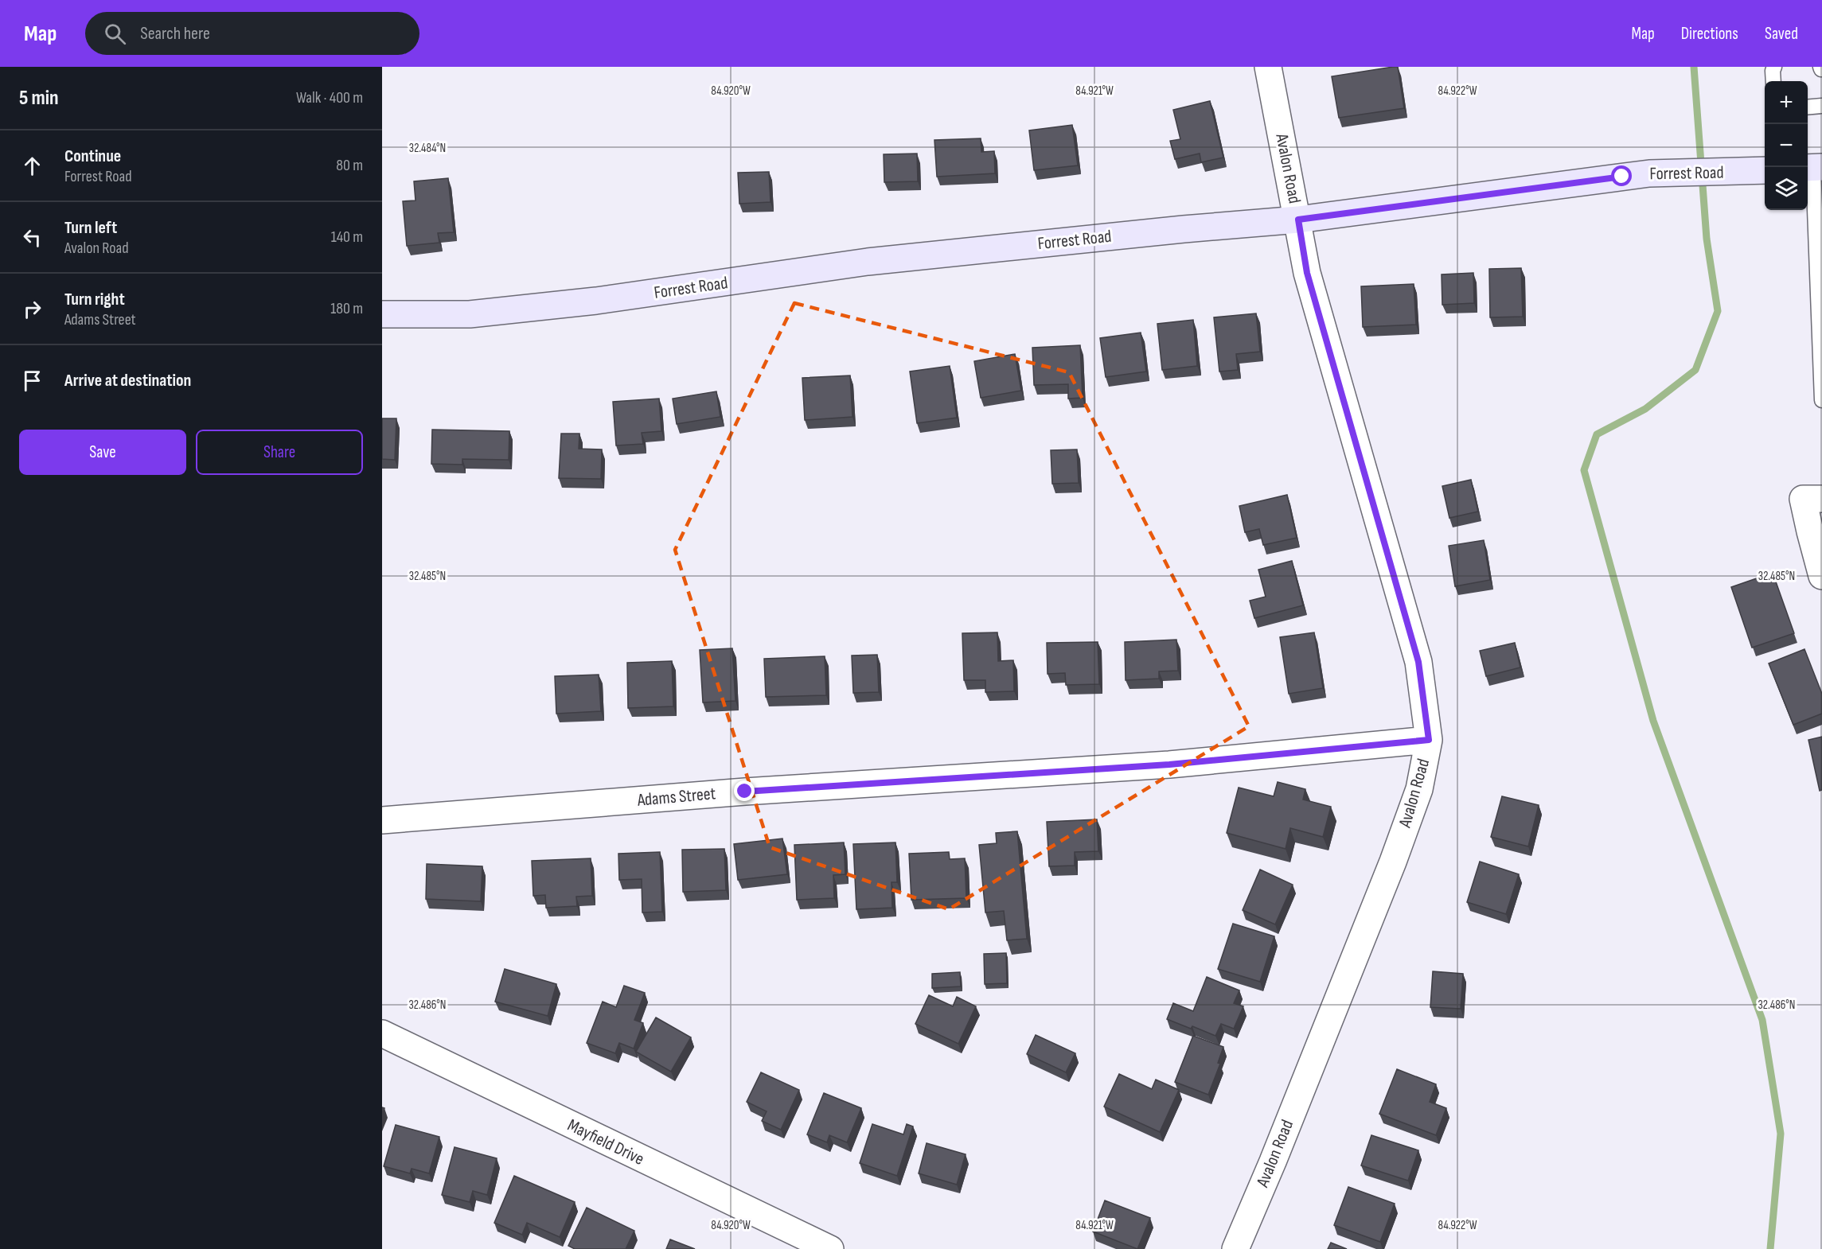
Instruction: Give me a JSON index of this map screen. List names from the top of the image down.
{
  "streets": {
    "main road": ["Forrest Road"],
    "street": ["Avalon Road", "Adams Street", "Mayfield Drive"]
  },
  "crossings": [
    ["Avalon Road", "Forrest Road"],
    ["Avalon Road", "Adams Street"]
  ],
  "page": {
    "header": "Map",
    "search": "Search here",
    "nav": ["Map", "Directions", "Saved"],
    "heading": ["5 min", "Walk · 400 m"],
    "map_buttons": ["+", "−"],
    "list": [
      ["Continue", "Forrest Road", "80 m"],
      ["Turn left", "Avalon Road", "140 m"],
      ["Turn right", "Adams Street", "180 m"],
      "Arrive at destination"
    ],
    "buttons": ["Save", "Share"]
  },
  "coordinates": [
    "84.920°W",
    "84.921°W",
    "84.922°W",
    "32.484°N",
    "32.485°N",
    "32.486°N"
  ]
}
